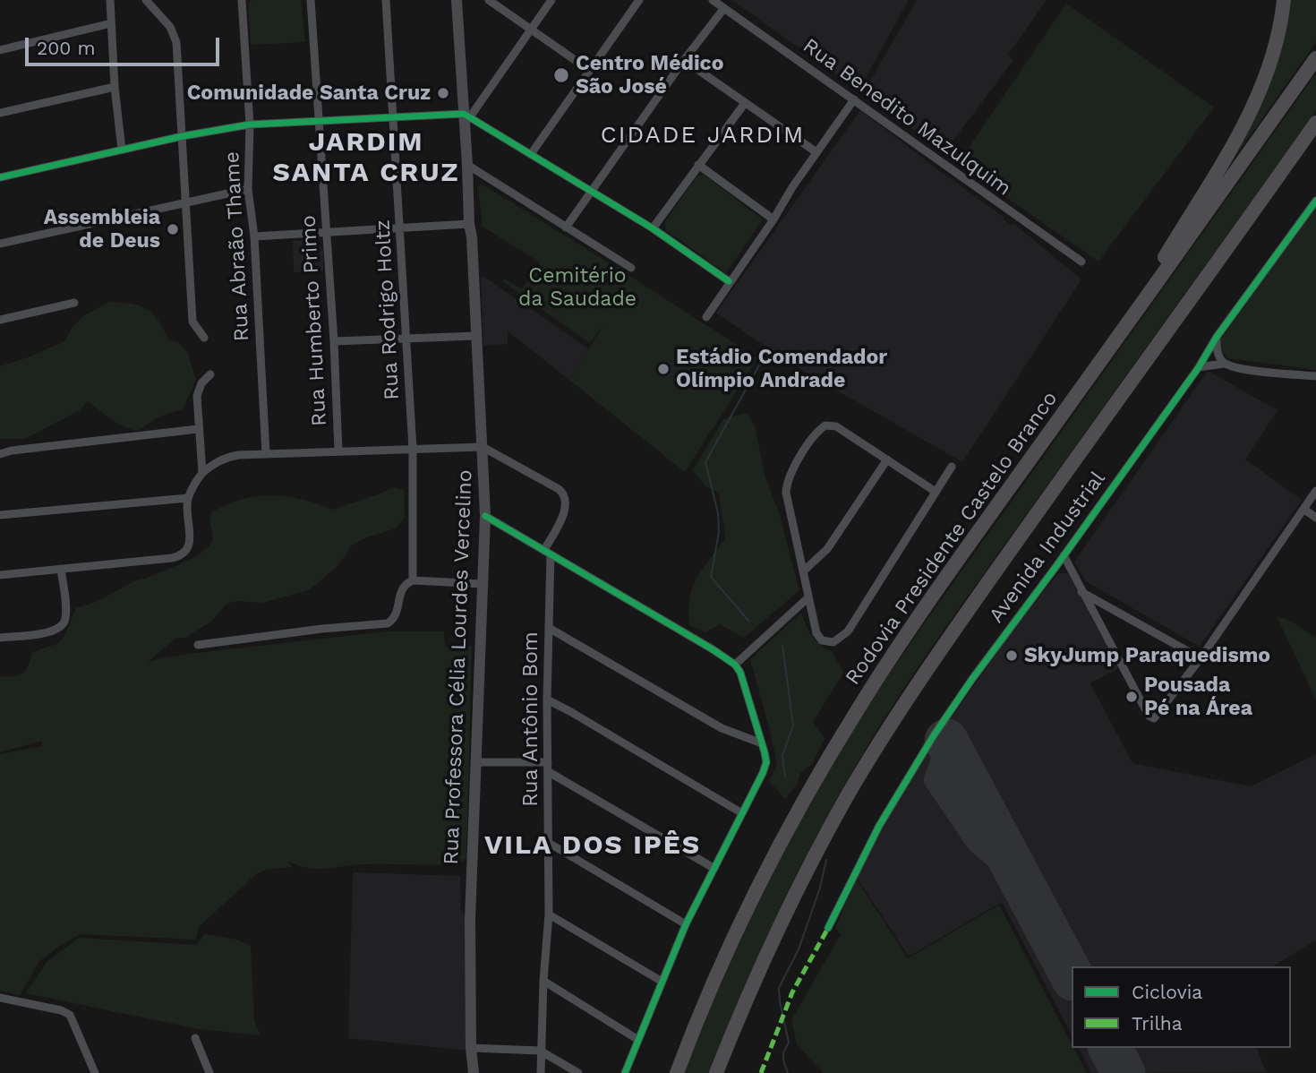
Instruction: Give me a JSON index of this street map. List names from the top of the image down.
{
  "streets": {
    "highway": ["Rodovia Presidente Castelo Branco"],
    "main road": ["Rua Professora Célia Lourdes Vercelino"],
    "street": [
      "Rua Benedito Mazulquim",
      "Rua Abraão Thame",
      "Rua Rodrigo Holtz",
      "Rua Humberto Primo",
      "Avenida Industrial",
      "Rua Antônio Bom"
    ]
  },
  "districts": ["CIDADE JARDIM", "JARDIM SANTA CRUZ", "VILA DOS IPÊS"],
  "parks": ["Cemitério da Saudade"],
  "places": [
    "Centro Médico São José",
    "Comunidade Santa Cruz",
    "Assembleia de Deus",
    "Estádio Comendador Olímpio Andrade",
    "SkyJump Paraquedismo",
    "Pousada Pé na Área"
  ],
  "legend": ["Ciclovia", "Trilha"],
  "scale_bar": "200 m"
}
